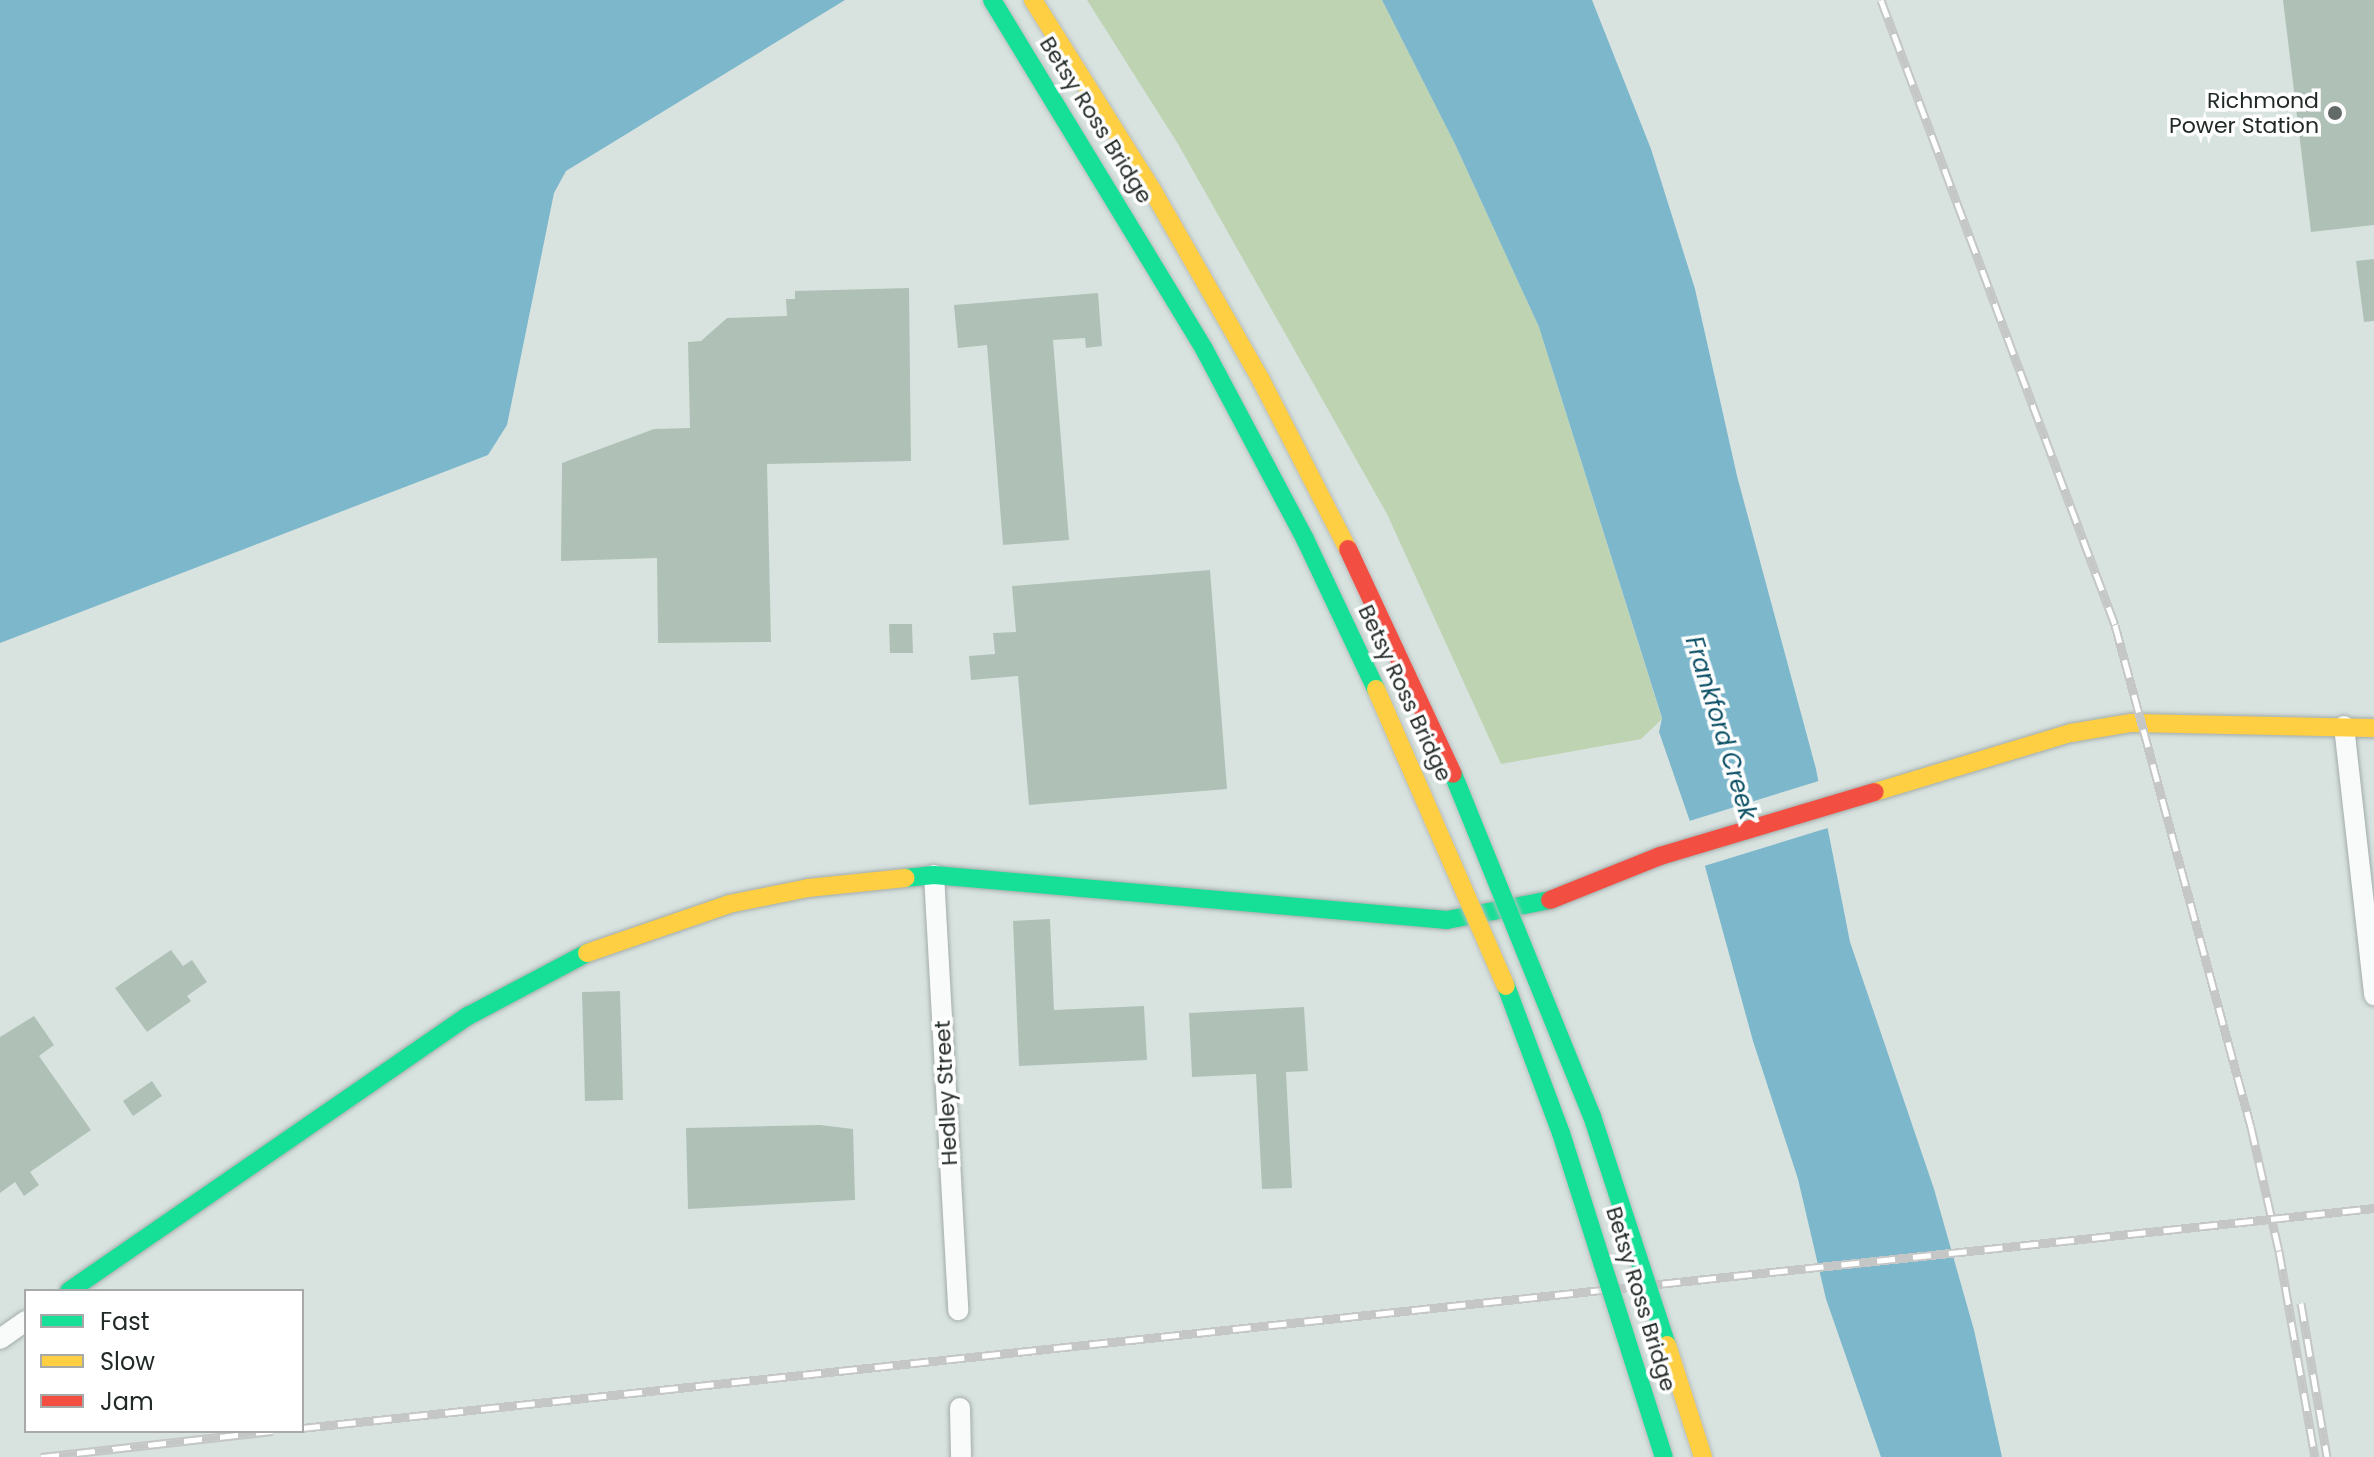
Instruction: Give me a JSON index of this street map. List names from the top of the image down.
{
  "streets": {
    "main road": ["Betsy Ross Bridge"],
    "street": ["Hedley Street"]
  },
  "water": ["Frankford Creek"],
  "places": ["Richmond Power Station"],
  "legend": ["Fast", "Slow", "Jam"]
}
